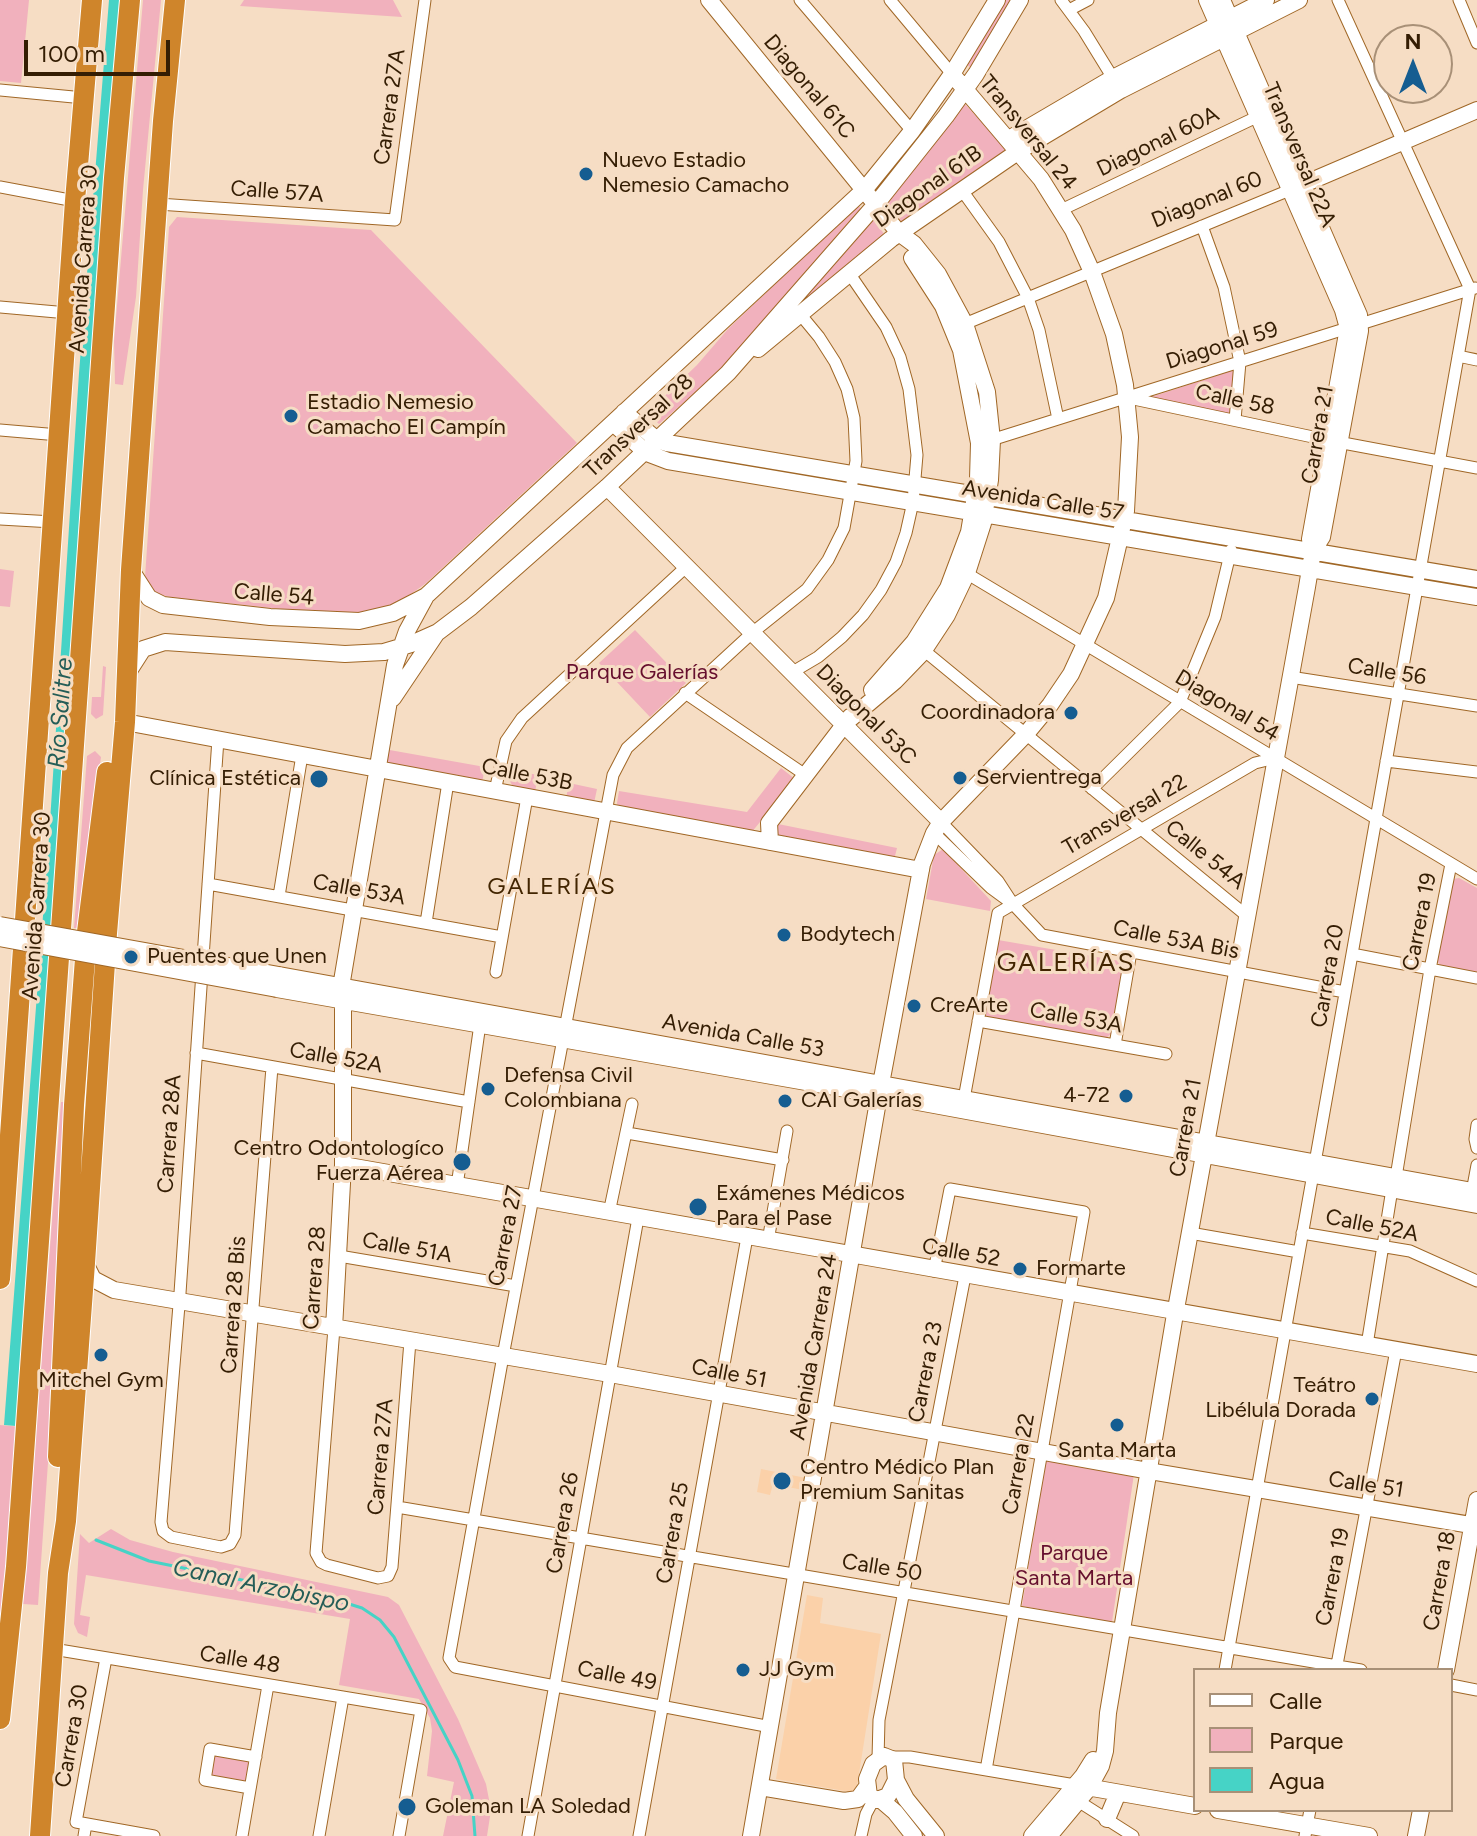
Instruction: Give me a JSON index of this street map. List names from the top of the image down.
{
  "streets": {
    "highway": ["Avenida Carrera 30"],
    "street": [
      "Diagonal 61C",
      "Carrera 27A",
      "Transversal 24",
      "Diagonal 60A",
      "Transversal 22A",
      "Diagonal 61B",
      "Calle 57A",
      "Diagonal 60",
      "Diagonal 59",
      "Calle 58",
      "Transversal 28",
      "Carrera 21",
      "Avenida Calle 57",
      "Calle 54",
      "Calle 56",
      "Diagonal 54",
      "Diagonal 53C",
      "Calle 53B",
      "Transversal 22",
      "Calle 54A",
      "Calle 53A",
      "Carrera 19",
      "Calle 53A Bis",
      "Carrera 20",
      "Avenida Calle 53",
      "Calle 52A",
      "Carrera 28A",
      "Carrera 27",
      "Calle 51A",
      "Calle 52",
      "Carrera 28",
      "Carrera 28 Bis",
      "Avenida Carrera 24",
      "Carrera 23",
      "Calle 51",
      "Carrera 22",
      "Carrera 26",
      "Carrera 25",
      "Calle 50",
      "Carrera 18",
      "Calle 48",
      "Calle 49",
      "Carrera 30"
    ]
  },
  "crossings": [
    ["Diagonal 61C", "Diagonal 61B"],
    ["Diagonal 61C", "Diagonal 60"],
    ["Diagonal 61C", "Diagonal 59"],
    ["Diagonal 61C", "Transversal 28"],
    ["Diagonal 61C", "Avenida Calle 57"],
    ["Diagonal 61C", "Diagonal 54"],
    ["Diagonal 61C", "Diagonal 53C"],
    ["Diagonal 61C", "Calle 53B"],
    ["Diagonal 61C", "Calle 54A"],
    ["Carrera 27A", "Calle 57A"],
    ["Carrera 27A", "Carrera 28"],
    ["Carrera 27A", "Calle 51"],
    ["Carrera 27A", "Calle 50"],
    ["Transversal 24", "Diagonal 60A"],
    ["Transversal 24", "Diagonal 61B"],
    ["Transversal 24", "Diagonal 60"],
    ["Transversal 24", "Diagonal 59"],
    ["Transversal 24", "Calle 58"],
    ["Transversal 24", "Avenida Calle 57"],
    ["Transversal 24", "Diagonal 54"],
    ["Transversal 24", "Diagonal 53C"],
    ["Transversal 24", "Calle 54A"],
    ["Transversal 24", "Avenida Carrera 24"],
    ["Diagonal 60A", "Transversal 22A"],
    ["Transversal 22A", "Diagonal 61B"],
    ["Transversal 22A", "Diagonal 60"],
    ["Transversal 22A", "Diagonal 59"],
    ["Transversal 22A", "Carrera 21"],
    ["Diagonal 61B", "Transversal 28"],
    ["Diagonal 61B", "Carrera 27"],
    ["Diagonal 59", "Calle 58"],
    ["Diagonal 59", "Carrera 21"],
    ["Diagonal 59", "Carrera 20"],
    ["Calle 58", "Carrera 21"],
    ["Calle 58", "Carrera 20"],
    ["Transversal 28", "Avenida Calle 57"],
    ["Transversal 28", "Calle 54"],
    ["Transversal 28", "Diagonal 53C"],
    ["Transversal 28", "Carrera 28"],
    ["Carrera 21", "Avenida Calle 57"],
    ["Carrera 21", "Calle 56"],
    ["Carrera 21", "Diagonal 54"],
    ["Carrera 21", "Transversal 22"],
    ["Carrera 21", "Calle 54A"],
    ["Carrera 21", "Calle 53A Bis"],
    ["Carrera 21", "Avenida Calle 53"],
    ["Carrera 21", "Calle 52A"],
    ["Carrera 21", "Calle 52"],
    ["Carrera 21", "Calle 51"],
    ["Carrera 21", "Calle 50"],
    ["Avenida Calle 57", "Carrera 20"],
    ["Avenida Calle 57", "Carrera 27"],
    ["Calle 54", "Carrera 28"],
    ["Calle 56", "Carrera 20"],
    ["Diagonal 54", "Transversal 22"],
    ["Diagonal 54", "Carrera 19"],
    ["Diagonal 54", "Carrera 20"],
    ["Diagonal 53C", "Transversal 22"],
    ["Diagonal 53C", "Calle 53A Bis"],
    ["Diagonal 53C", "Carrera 27"],
    ["Diagonal 53C", "Avenida Carrera 24"],
    ["Calle 53B", "Carrera 28A"],
    ["Calle 53B", "Carrera 27"],
    ["Calle 53B", "Carrera 28"],
    ["Calle 53B", "Avenida Carrera 24"],
    ["Transversal 22", "Calle 54A"],
    ["Transversal 22", "Calle 53A"],
    ["Transversal 22", "Calle 53A Bis"],
    ["Calle 53A", "Carrera 28A"],
    ["Calle 53A", "Carrera 28"],
    ["Carrera 19", "Avenida Calle 53"],
    ["Carrera 19", "Calle 52A"],
    ["Carrera 19", "Calle 52"],
    ["Carrera 19", "Calle 51"],
    ["Carrera 19", "Calle 50"],
    ["Calle 53A Bis", "Carrera 20"],
    ["Carrera 20", "Avenida Calle 53"],
    ["Carrera 20", "Calle 52A"],
    ["Carrera 20", "Calle 52"],
    ["Carrera 20", "Calle 51"],
    ["Carrera 20", "Calle 50"],
    ["Avenida Calle 53", "Carrera 27"],
    ["Avenida Calle 53", "Carrera 28"],
    ["Avenida Calle 53", "Avenida Carrera 24"],
    ["Calle 52A", "Carrera 28A"],
    ["Calle 52A", "Carrera 28"],
    ["Calle 52A", "Carrera 28 Bis"],
    ["Carrera 28A", "Carrera 28 Bis"],
    ["Carrera 28A", "Calle 51"],
    ["Carrera 27", "Calle 51A"],
    ["Carrera 27", "Calle 52"],
    ["Carrera 27", "Calle 51"],
    ["Carrera 27", "Calle 50"],
    ["Carrera 27", "Calle 49"],
    ["Calle 51A", "Carrera 28"],
    ["Calle 52", "Carrera 28"],
    ["Calle 52", "Avenida Carrera 24"],
    ["Calle 52", "Carrera 23"],
    ["Calle 52", "Carrera 22"],
    ["Calle 52", "Carrera 26"],
    ["Calle 52", "Carrera 25"],
    ["Carrera 28", "Calle 51"],
    ["Carrera 28 Bis", "Calle 51"],
    ["Avenida Carrera 24", "Calle 51"],
    ["Avenida Carrera 24", "Calle 50"],
    ["Avenida Carrera 24", "Calle 49"],
    ["Carrera 23", "Calle 51"],
    ["Carrera 23", "Calle 50"],
    ["Calle 51", "Carrera 22"],
    ["Calle 51", "Carrera 26"],
    ["Calle 51", "Carrera 25"],
    ["Calle 51", "Carrera 18"],
    ["Carrera 22", "Calle 50"],
    ["Carrera 26", "Calle 50"],
    ["Carrera 26", "Calle 49"],
    ["Carrera 25", "Calle 50"],
    ["Carrera 25", "Calle 49"],
    ["Calle 48", "Carrera 30"]
  ],
  "districts": ["GALERÍAS", "GALERÍAS"],
  "water": ["Río Salitre", "Canal Arzobispo"],
  "parks": ["Parque Galerías", "Parque Santa Marta"],
  "places": [
    "Nuevo Estadio Nemesio Camacho",
    "Estadio Nemesio Camacho El Campín",
    "Coordinadora",
    "Servientrega",
    "Clínica Estética",
    "Bodytech",
    "Puentes que Unen",
    "CreArte",
    "Defensa Civil Colombiana",
    "4-72",
    "CAI Galerías",
    "Centro Odontologíco Fuerza Aérea",
    "Exámenes Médicos Para el Pase",
    "Formarte",
    "Mitchel Gym",
    "Teátro Libélula Dorada",
    "Santa Marta",
    "Centro Médico Plan Premium Sanitas",
    "JJ Gym",
    "Goleman LA Soledad"
  ],
  "legend": ["Calle", "Parque", "Agua"],
  "scale_bar": "100 m",
  "north": "top"
}
